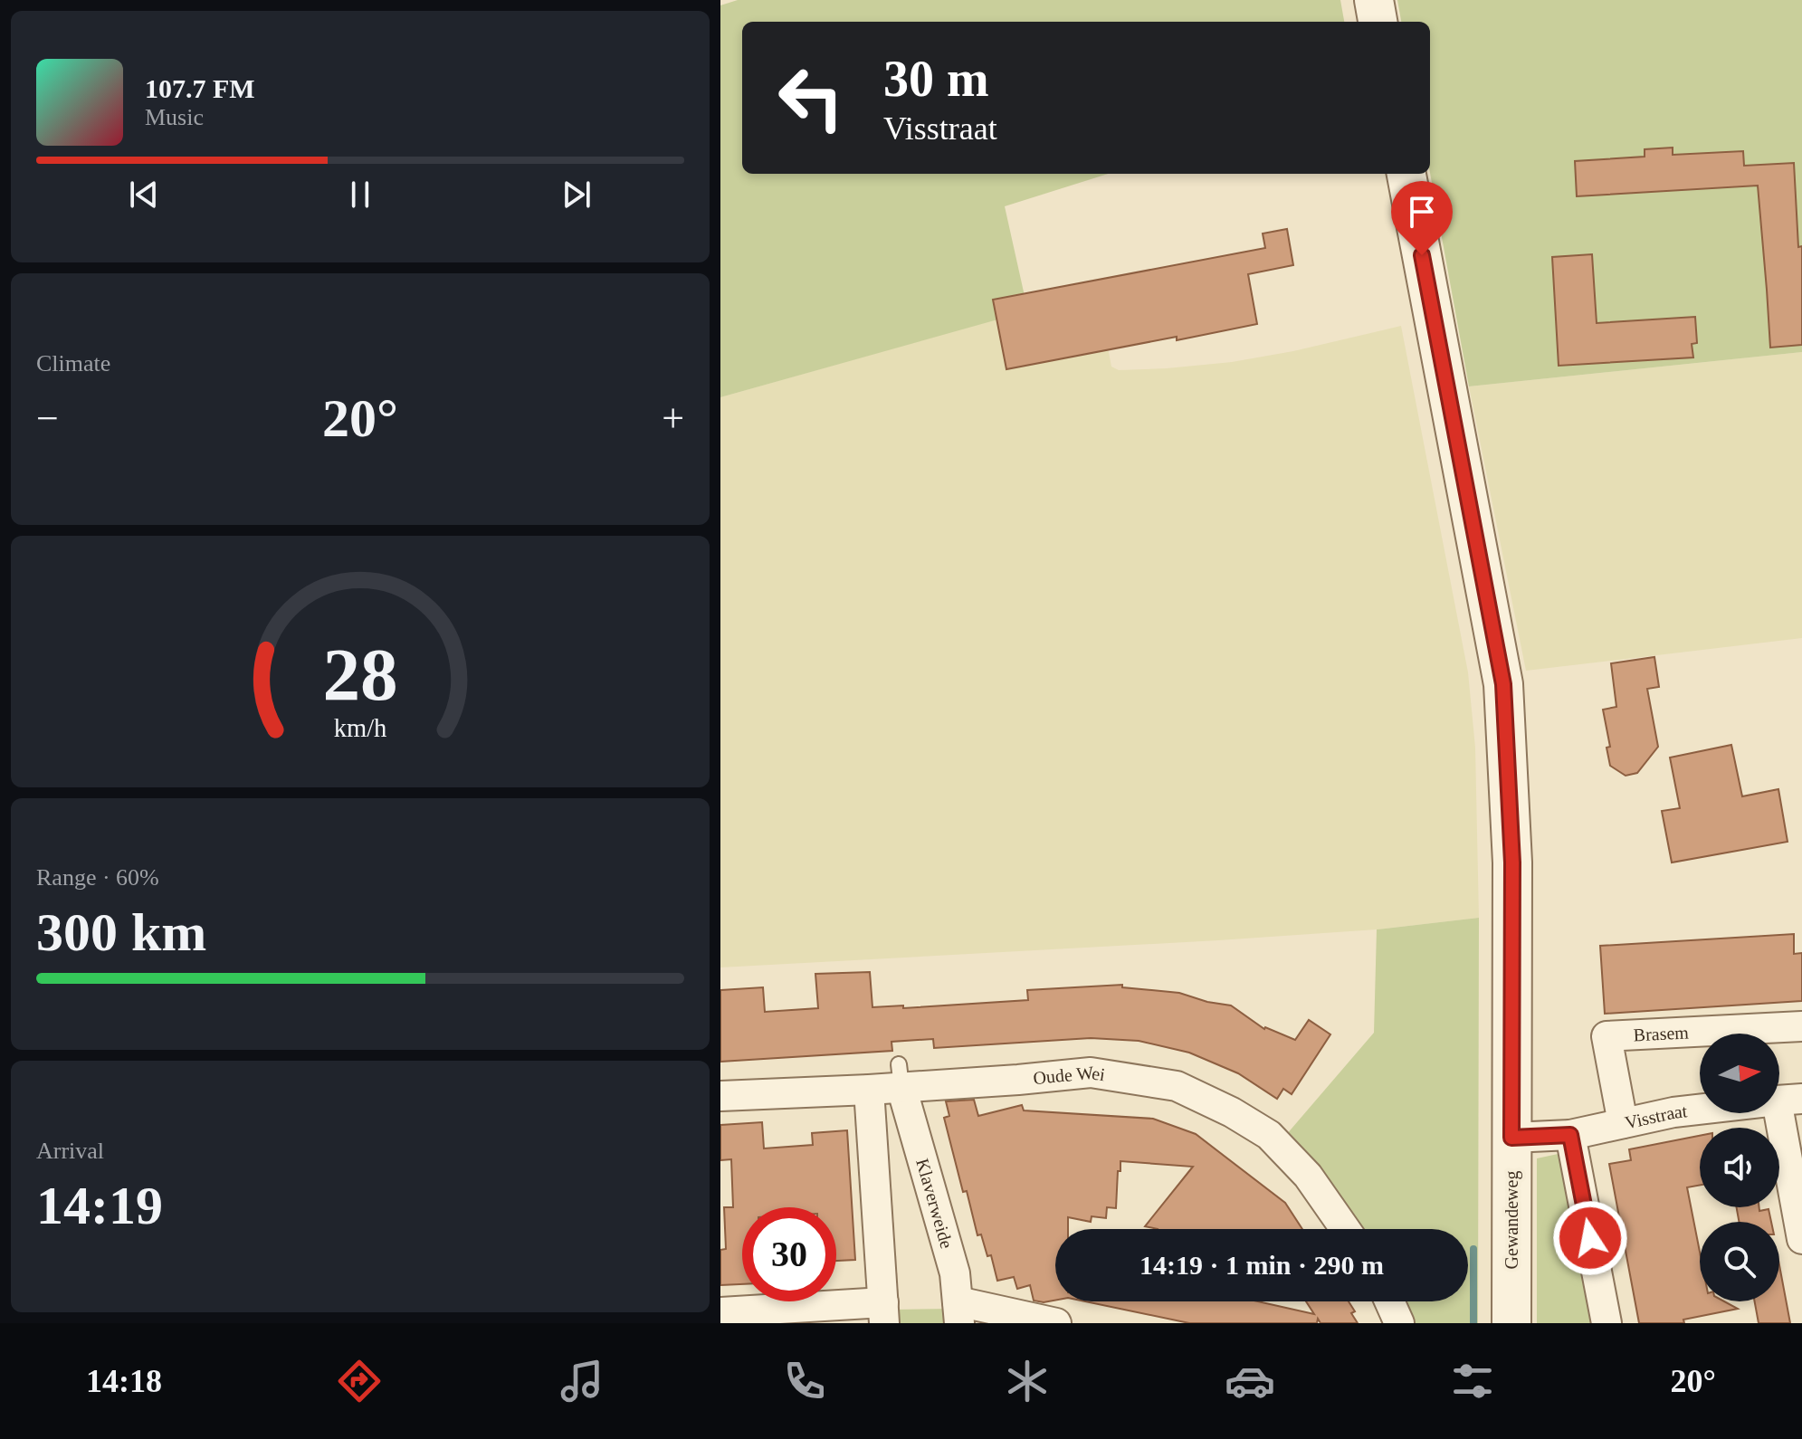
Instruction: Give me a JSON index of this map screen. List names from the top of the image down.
{
  "streets": {
    "street": [
      "Brasem",
      "Oude Wei",
      "Visstraat",
      "Klaverweide",
      "Gewandeweg"
    ]
  },
  "crossings": [
    ["Brasem", "Visstraat"],
    ["Oude Wei", "Klaverweide"],
    ["Visstraat", "Gewandeweg"]
  ],
  "north": "right",
  "page": {
    "turn": ["30 m", "Visstraat"],
    "song": ["107.7 FM", "Music"],
    "tile": [
      "Climate",
      ["Range · 60%", "300 km"],
      ["Arrival", "14:19"]
    ],
    "heat": ["−", "20°", "+"],
    "limit": "30",
    "trip": "14:19 · 1 min · 290 m",
    "tabs": ["14:18", "20°"],
    "gauge": ["28", "km/h"]
  }
}
